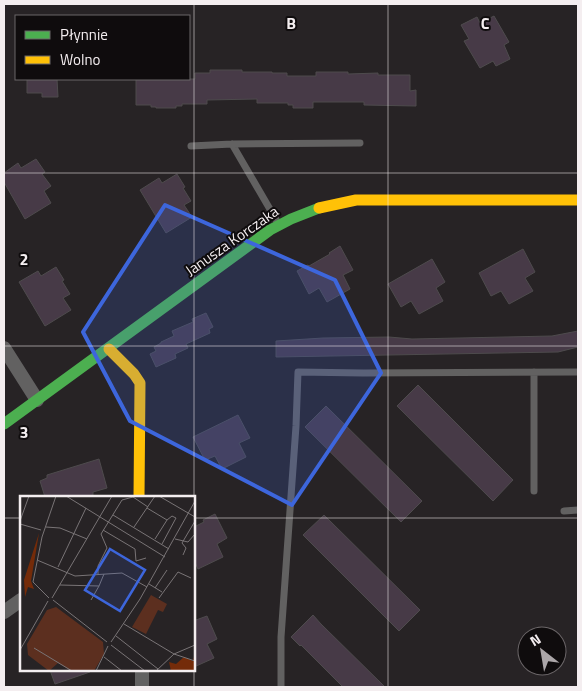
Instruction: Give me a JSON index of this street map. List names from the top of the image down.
{
  "streets": {
    "street": ["Janusza Korczaka"]
  },
  "legend": ["Płynnie", "Wolno"],
  "north": "top left",
  "grid": {
    "columns": ["B", "C"],
    "rows": ["2", "3"]
  }
}
